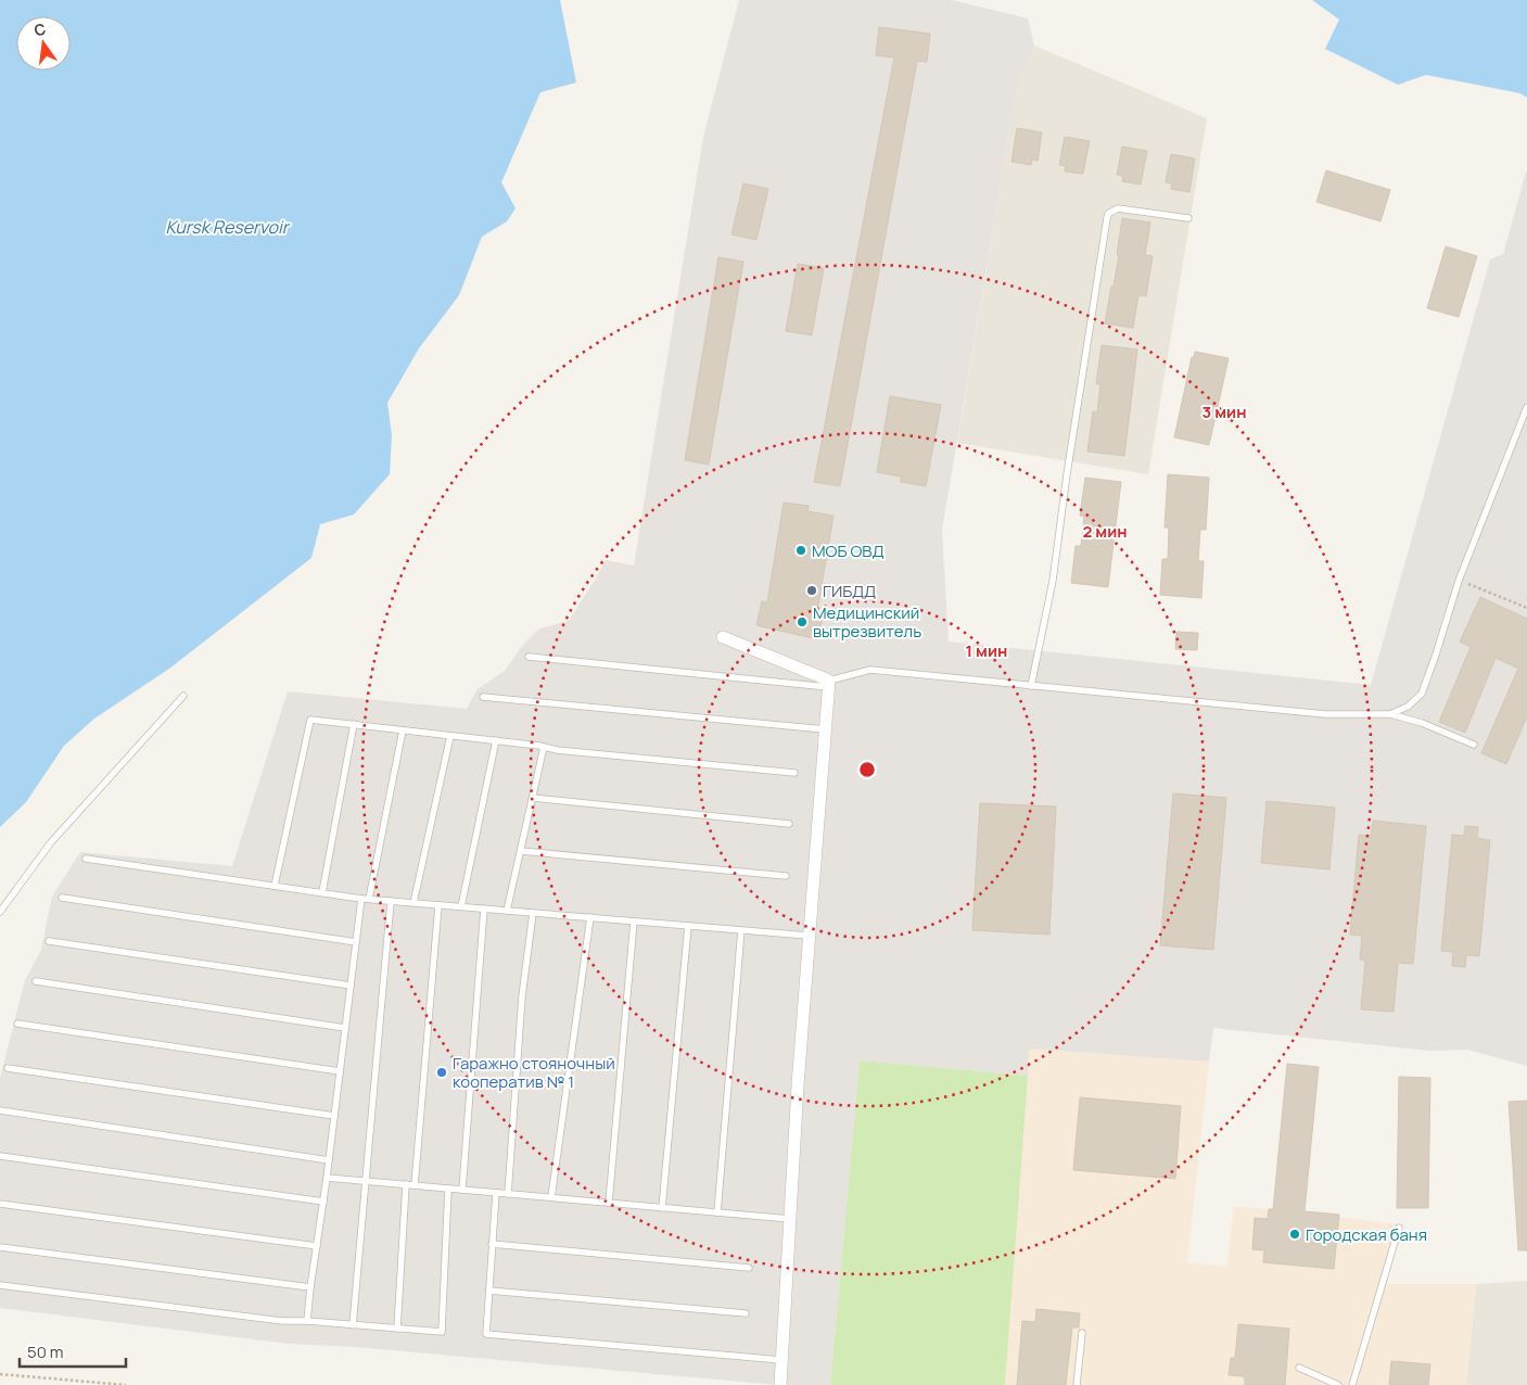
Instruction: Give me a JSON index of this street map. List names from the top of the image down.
{
  "water": ["Kursk Reservoir"],
  "places": [
    "МОБ ОВД",
    "ГИБДД",
    "Медицинский вытрезвитель",
    "Гаражно стояночный кооператив № 1",
    "Городская баня"
  ],
  "scale_bar": "50 m",
  "north": "top",
  "rings": ["3 мин", "2 мин", "1 мин"]
}
